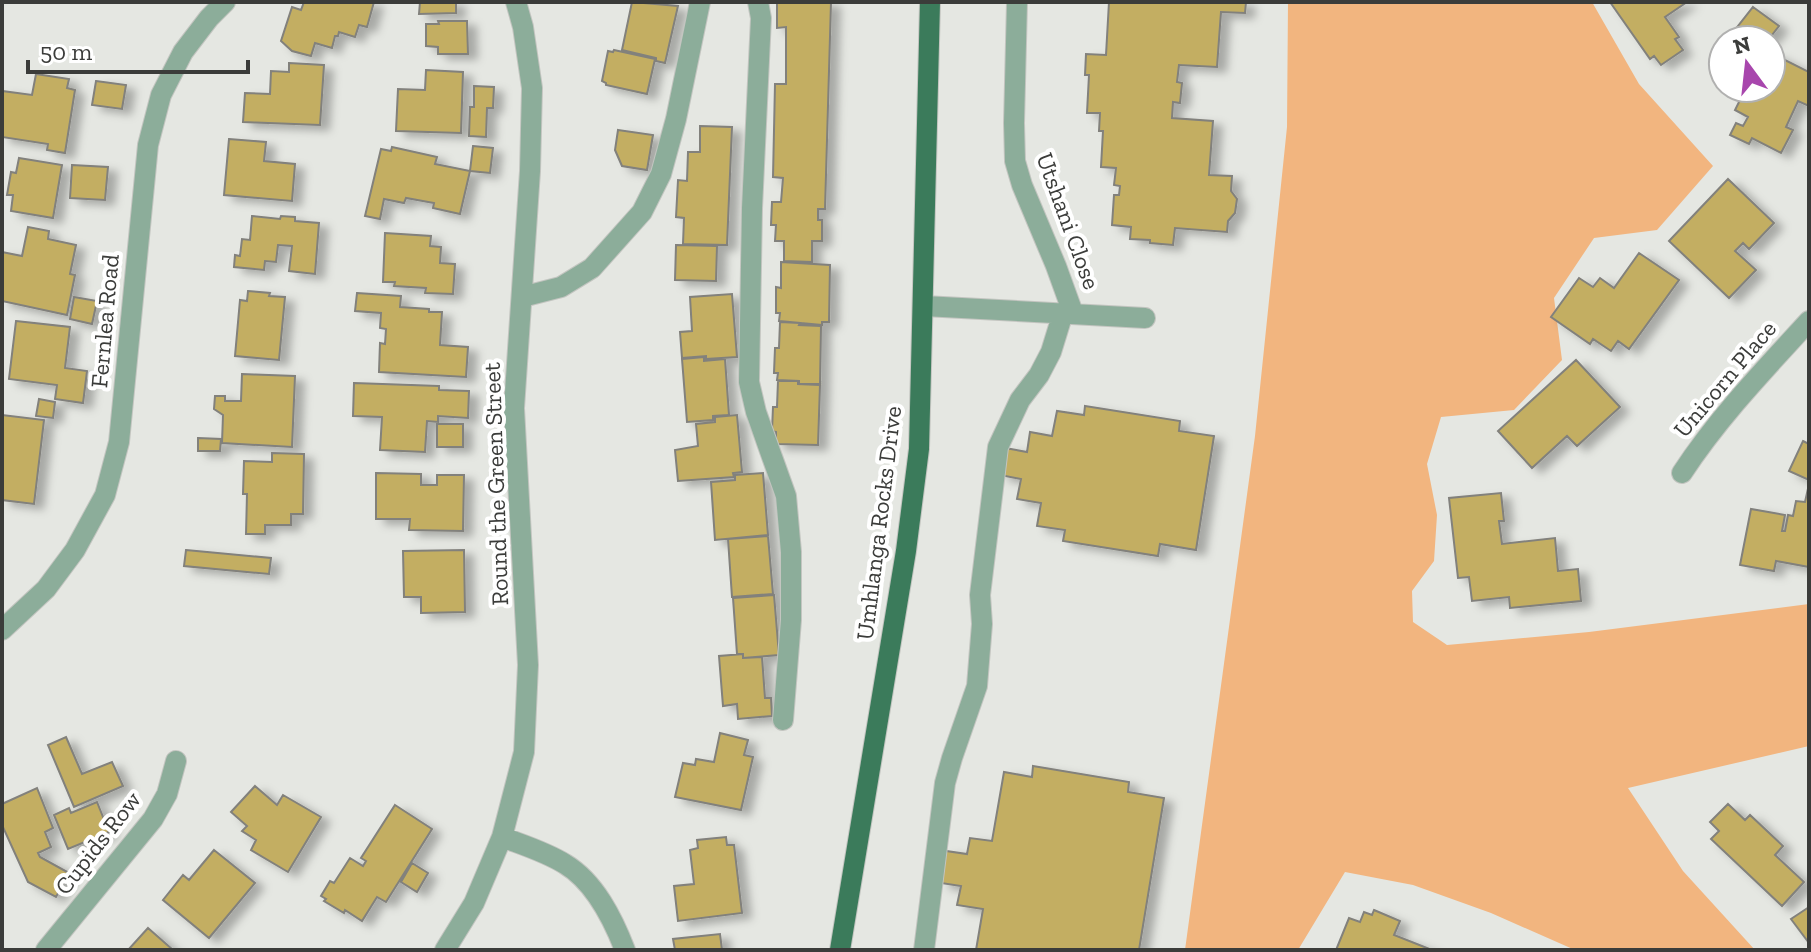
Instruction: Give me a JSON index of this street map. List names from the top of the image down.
{
  "streets": {
    "main road": ["Umhlanga Rocks Drive"],
    "street": [
      "Utshani Close",
      "Fernlea Road",
      "Unicorn Place",
      "Round the Green Street",
      "Cupids Row"
    ]
  },
  "crossings": [
    ["Utshani Close", "Umhlanga Rocks Drive"]
  ],
  "scale_bar": "50 m",
  "north": "top"
}
